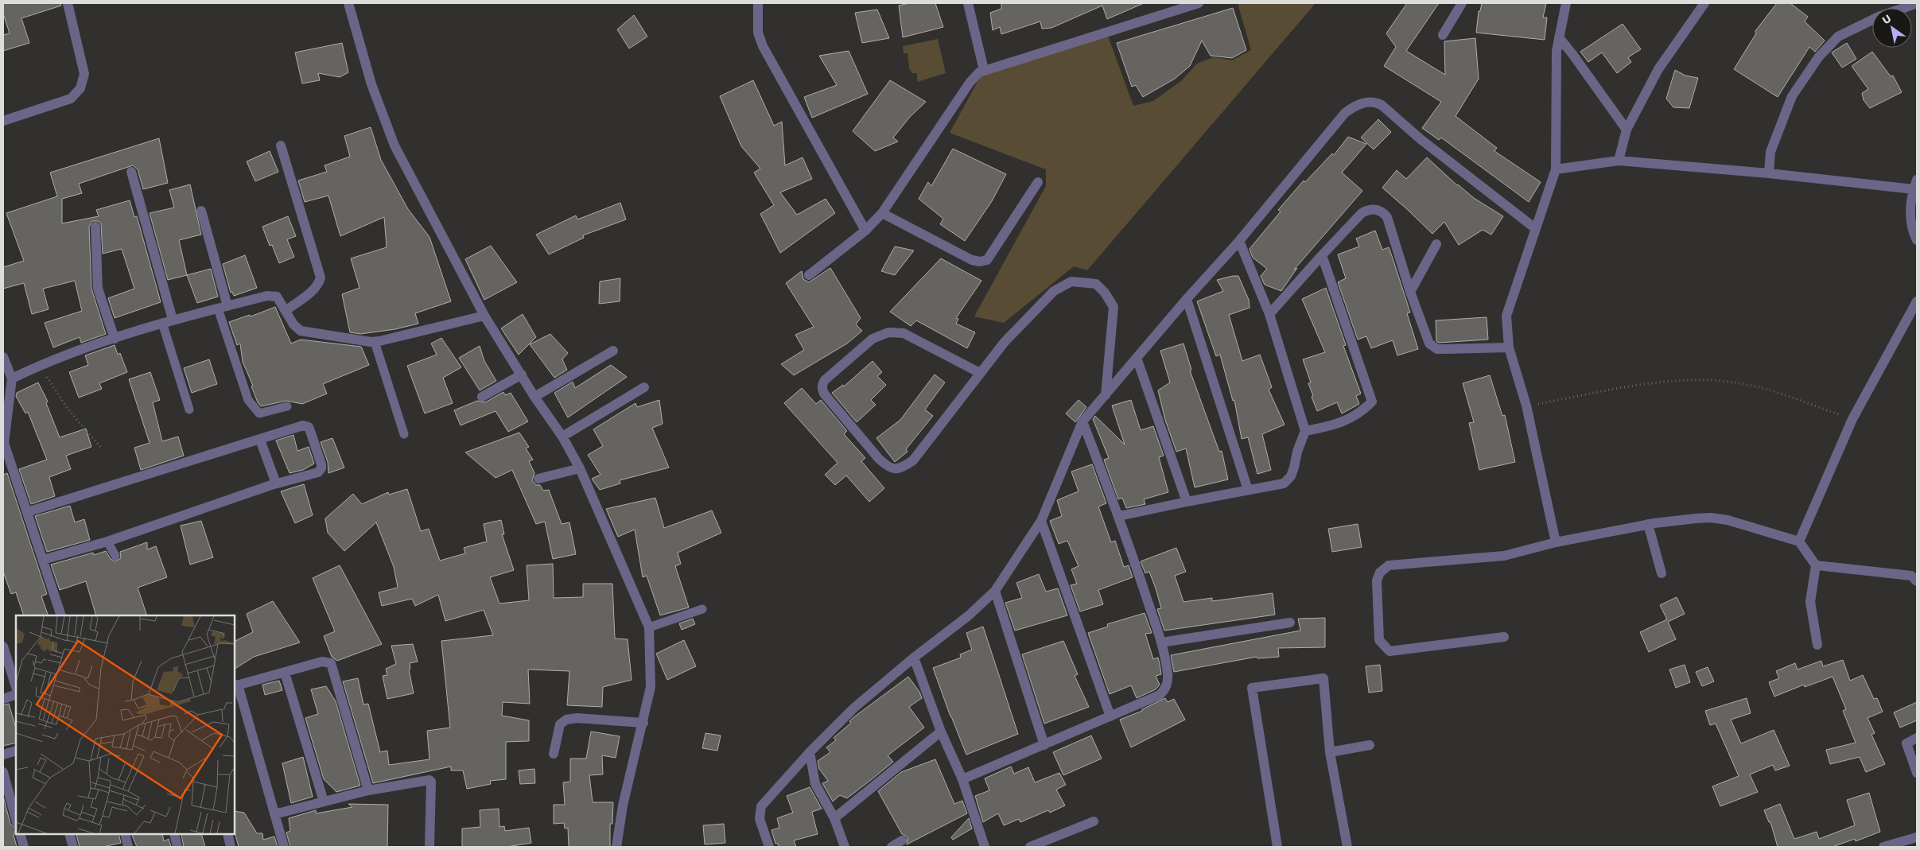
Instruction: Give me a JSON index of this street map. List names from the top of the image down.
{
  "north": "top left"
}
